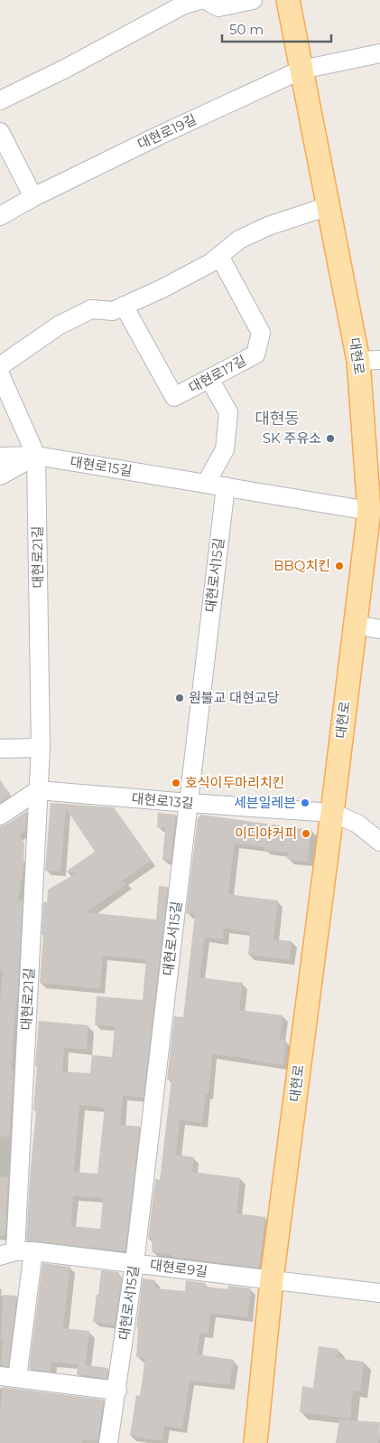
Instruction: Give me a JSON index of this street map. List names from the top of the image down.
{
  "streets": {
    "main road": ["대현로"],
    "street": [
      "대현로19길",
      "대현로17길",
      "대현로15길",
      "대현로21길",
      "대현로서15길",
      "대현로13길",
      "대현로9길"
    ]
  },
  "crossings": [
    ["대현로19길", "대현로"],
    ["대현로", "대현로15길"],
    ["대현로", "대현로13길"],
    ["대현로", "대현로9길"],
    ["대현로15길", "대현로21길"],
    ["대현로15길", "대현로서15길"],
    ["대현로21길", "대현로13길"],
    ["대현로21길", "대현로9길"],
    ["대현로서15길", "대현로13길"],
    ["대현로서15길", "대현로9길"]
  ],
  "districts": ["대현동"],
  "places": [
    "SK 주유소",
    "BBQ치킨",
    "원불교 대현교당",
    "호식이두마리치킨",
    "세븐일레븐",
    "이디야커피"
  ],
  "scale_bar": "50 m"
}
